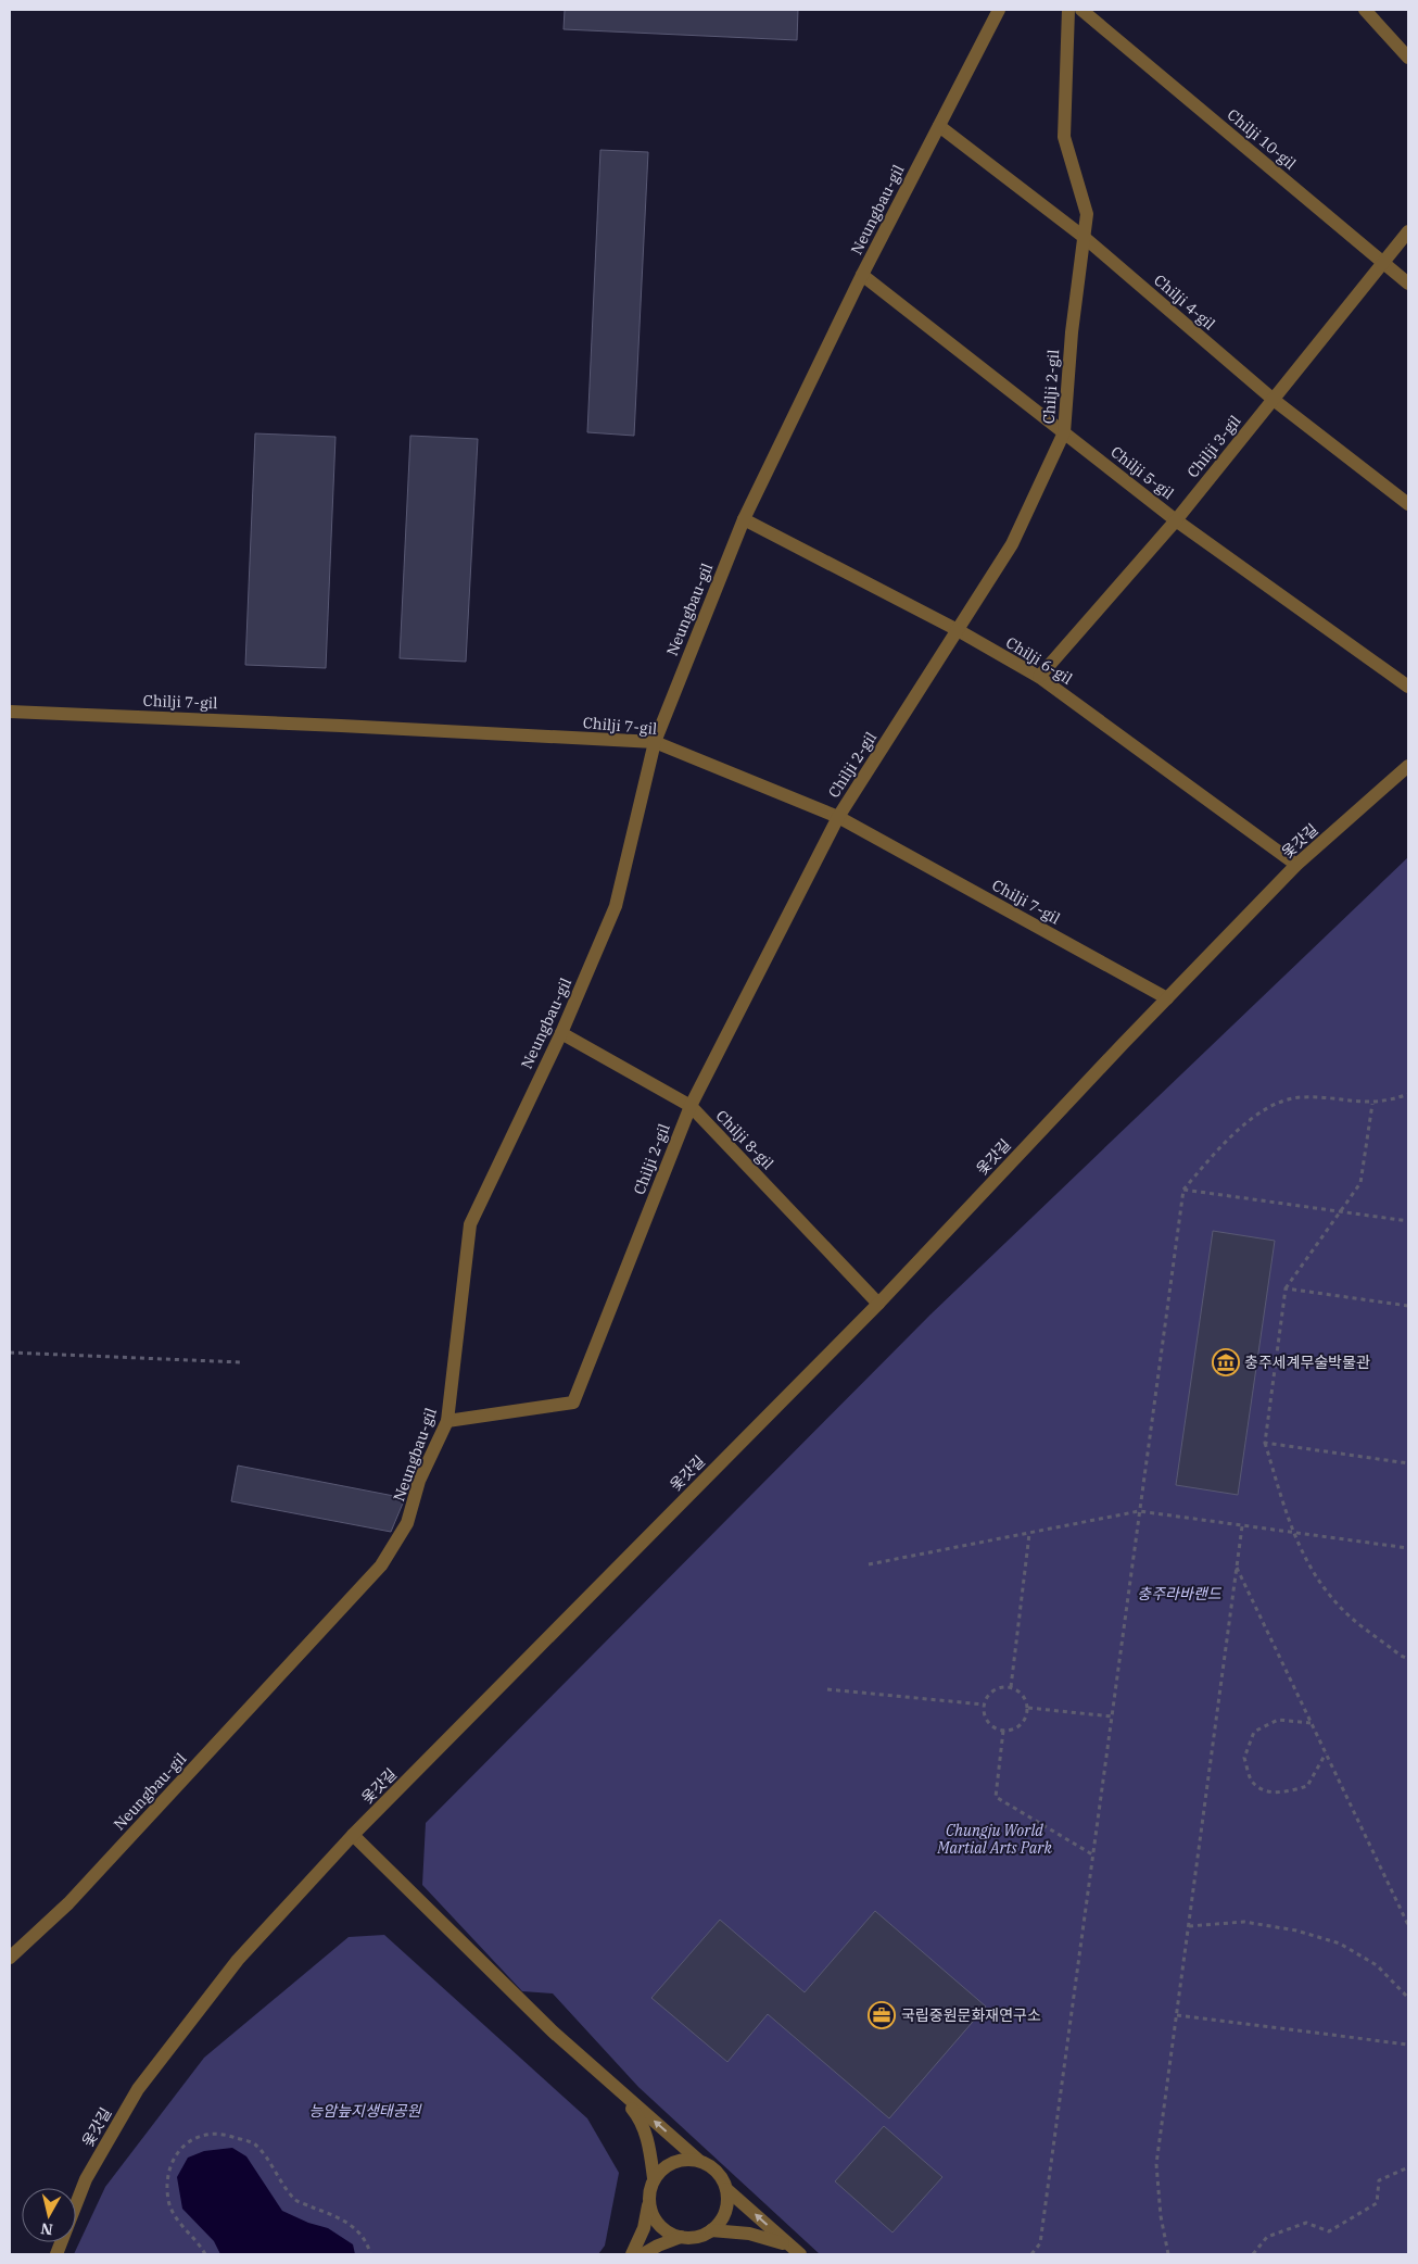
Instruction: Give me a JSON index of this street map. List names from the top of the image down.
{
  "streets": {
    "street": [
      "Chilji 10-gil",
      "Neungbau-gil",
      "Chilji 4-gil",
      "Chilji 2-gil",
      "Chilji 3-gil",
      "Chilji 5-gil",
      "Chilji 6-gil",
      "Chilji 7-gil",
      "옻갓길",
      "Chilji 8-gil"
    ]
  },
  "crossings": [
    ["Chilji 10-gil", "Chilji 3-gil"],
    ["Neungbau-gil", "Chilji 4-gil"],
    ["Neungbau-gil", "Chilji 2-gil"],
    ["Neungbau-gil", "Chilji 5-gil"],
    ["Neungbau-gil", "Chilji 6-gil"],
    ["Neungbau-gil", "Chilji 7-gil"],
    ["Neungbau-gil", "Chilji 8-gil"],
    ["Chilji 4-gil", "Chilji 2-gil"],
    ["Chilji 4-gil", "Chilji 3-gil"],
    ["Chilji 2-gil", "Chilji 5-gil"],
    ["Chilji 2-gil", "Chilji 6-gil"],
    ["Chilji 2-gil", "Chilji 7-gil"],
    ["Chilji 2-gil", "Chilji 8-gil"],
    ["Chilji 3-gil", "Chilji 5-gil"],
    ["Chilji 3-gil", "Chilji 6-gil"],
    ["Chilji 6-gil", "옻갓길"],
    ["Chilji 7-gil", "옻갓길"],
    ["옻갓길", "Chilji 8-gil"]
  ],
  "parks": ["충주라바랜드", "Chungju World Martial Arts Park", "능암늪지생태공원"],
  "places": {
    "museum": ["충주세계무술박물관"],
    "office": ["국립중원문화재연구소"]
  },
  "north": "bottom"
}
